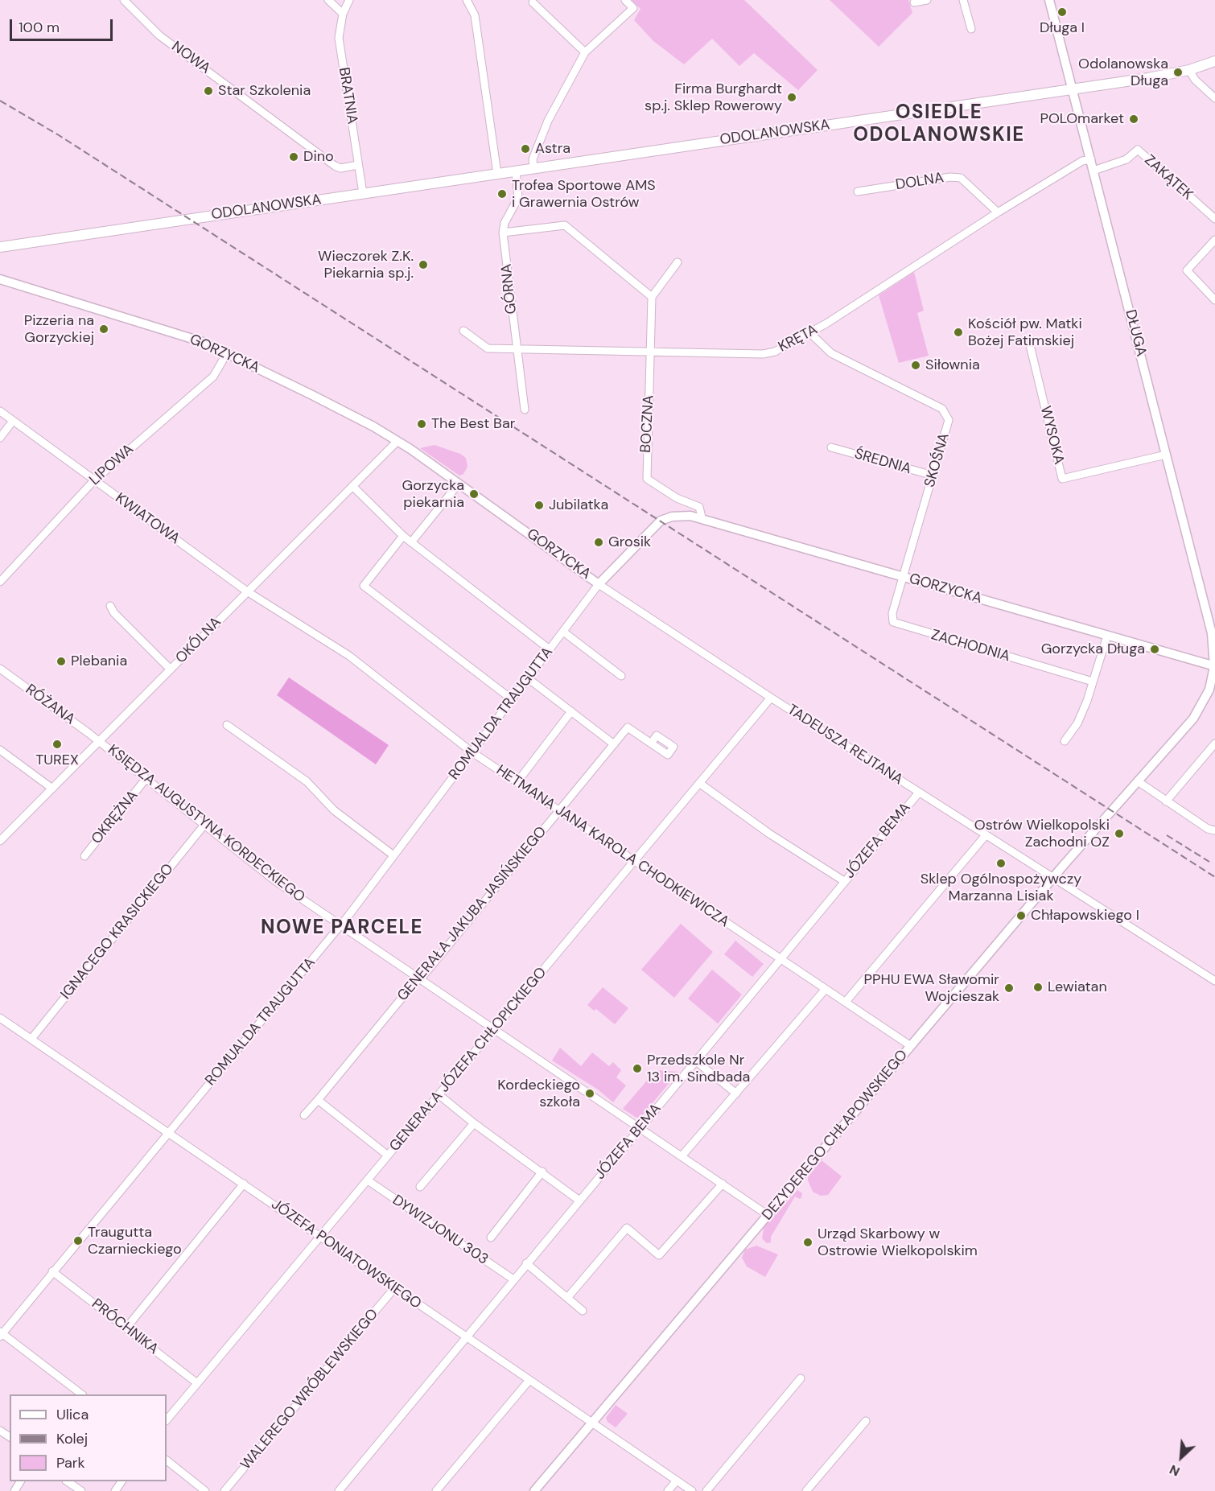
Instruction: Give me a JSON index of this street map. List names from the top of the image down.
{
  "streets": {
    "main road": ["ODOLANOWSKA"],
    "street": [
      "NOWA",
      "BRATNIA",
      "ZAKĄTEK",
      "DOLNA",
      "GÓRNA",
      "DŁUGA",
      "KRĘTA",
      "GORZYCKA",
      "BOCZNA",
      "WYSOKA",
      "SKOŚNA",
      "ŚREDNIA",
      "LIPOWA",
      "KWIATOWA",
      "OKÓLNA",
      "ZACHODNIA",
      "RÓŻANA",
      "ROMUALDA TRAUGUTTA",
      "TADEUSZA REJTANA",
      "OKRĘŻNA",
      "KSIĘDZA AUGUSTYNA KORDECKIEGO",
      "JÓZEFA BEMA",
      "HETMANA JANA KAROLA CHODKIEWICZA",
      "GENERAŁA JAKUBA JASIŃSKIEGO",
      "IGNACEGO KRASICKIEGO",
      "GENERAŁA JÓZEFA CHŁOPICKIEGO",
      "DEZYDEREGO CHŁAPOWSKIEGO",
      "DYWIZJONU 303",
      "JÓZEFA PONIATOWSKIEGO",
      "PRÓCHNIKA",
      "WALEREGO WRÓBLEWSKIEGO"
    ]
  },
  "crossings": [
    ["NOWA", "BRATNIA"],
    ["BRATNIA", "ODOLANOWSKA"],
    ["ODOLANOWSKA", "GÓRNA"],
    ["ODOLANOWSKA", "DŁUGA"],
    ["ZAKĄTEK", "DŁUGA"],
    ["DOLNA", "KRĘTA"],
    ["GÓRNA", "KRĘTA"],
    ["DŁUGA", "KRĘTA"],
    ["DŁUGA", "GORZYCKA"],
    ["DŁUGA", "WYSOKA"],
    ["DŁUGA", "DEZYDEREGO CHŁAPOWSKIEGO"],
    ["KRĘTA", "BOCZNA"],
    ["KRĘTA", "SKOŚNA"],
    ["GORZYCKA", "BOCZNA"],
    ["GORZYCKA", "SKOŚNA"],
    ["GORZYCKA", "LIPOWA"],
    ["GORZYCKA", "OKÓLNA"],
    ["GORZYCKA", "ZACHODNIA"],
    ["GORZYCKA", "ROMUALDA TRAUGUTTA"],
    ["GORZYCKA", "TADEUSZA REJTANA"],
    ["GORZYCKA", "DEZYDEREGO CHŁAPOWSKIEGO"],
    ["SKOŚNA", "ŚREDNIA"],
    ["SKOŚNA", "ZACHODNIA"],
    ["LIPOWA", "KWIATOWA"],
    ["KWIATOWA", "OKÓLNA"],
    ["KWIATOWA", "HETMANA JANA KAROLA CHODKIEWICZA"],
    ["OKÓLNA", "RÓŻANA"],
    ["OKÓLNA", "KSIĘDZA AUGUSTYNA KORDECKIEGO"],
    ["OKÓLNA", "HETMANA JANA KAROLA CHODKIEWICZA"],
    ["RÓŻANA", "KSIĘDZA AUGUSTYNA KORDECKIEGO"],
    ["ROMUALDA TRAUGUTTA", "TADEUSZA REJTANA"],
    ["ROMUALDA TRAUGUTTA", "KSIĘDZA AUGUSTYNA KORDECKIEGO"],
    ["ROMUALDA TRAUGUTTA", "HETMANA JANA KAROLA CHODKIEWICZA"],
    ["ROMUALDA TRAUGUTTA", "JÓZEFA PONIATOWSKIEGO"],
    ["ROMUALDA TRAUGUTTA", "PRÓCHNIKA"],
    ["TADEUSZA REJTANA", "JÓZEFA BEMA"],
    ["TADEUSZA REJTANA", "GENERAŁA JÓZEFA CHŁOPICKIEGO"],
    ["TADEUSZA REJTANA", "DEZYDEREGO CHŁAPOWSKIEGO"],
    ["OKRĘŻNA", "KSIĘDZA AUGUSTYNA KORDECKIEGO"],
    ["KSIĘDZA AUGUSTYNA KORDECKIEGO", "JÓZEFA BEMA"],
    ["KSIĘDZA AUGUSTYNA KORDECKIEGO", "GENERAŁA JAKUBA JASIŃSKIEGO"],
    ["KSIĘDZA AUGUSTYNA KORDECKIEGO", "IGNACEGO KRASICKIEGO"],
    ["KSIĘDZA AUGUSTYNA KORDECKIEGO", "GENERAŁA JÓZEFA CHŁOPICKIEGO"],
    ["KSIĘDZA AUGUSTYNA KORDECKIEGO", "DEZYDEREGO CHŁAPOWSKIEGO"],
    ["JÓZEFA BEMA", "HETMANA JANA KAROLA CHODKIEWICZA"],
    ["JÓZEFA BEMA", "DYWIZJONU 303"],
    ["JÓZEFA BEMA", "JÓZEFA PONIATOWSKIEGO"],
    ["HETMANA JANA KAROLA CHODKIEWICZA", "GENERAŁA JAKUBA JASIŃSKIEGO"],
    ["HETMANA JANA KAROLA CHODKIEWICZA", "GENERAŁA JÓZEFA CHŁOPICKIEGO"],
    ["HETMANA JANA KAROLA CHODKIEWICZA", "DEZYDEREGO CHŁAPOWSKIEGO"],
    ["IGNACEGO KRASICKIEGO", "JÓZEFA PONIATOWSKIEGO"],
    ["GENERAŁA JÓZEFA CHŁOPICKIEGO", "DYWIZJONU 303"],
    ["GENERAŁA JÓZEFA CHŁOPICKIEGO", "JÓZEFA PONIATOWSKIEGO"],
    ["GENERAŁA JÓZEFA CHŁOPICKIEGO", "PRÓCHNIKA"],
    ["DEZYDEREGO CHŁAPOWSKIEGO", "JÓZEFA PONIATOWSKIEGO"],
    ["JÓZEFA PONIATOWSKIEGO", "WALEREGO WRÓBLEWSKIEGO"]
  ],
  "districts": ["OSIEDLE ODOLANOWSKIE", "NOWE PARCELE"],
  "places": [
    "Długa I",
    "Odolanowska Długa",
    "Star Szkolenia",
    "Firma Burghardt sp.j. Sklep Rowerowy",
    "POLOmarket",
    "Astra",
    "Dino",
    "Trofea Sportowe AMS i Grawernia Ostrów",
    "Wieczorek Z.K. Piekarnia sp.j.",
    "Pizzeria na Gorzyckiej",
    "Kościół pw. Matki Bożej Fatimskiej",
    "Siłownia",
    "The Best Bar",
    "Gorzycka piekarnia",
    "Jubilatka",
    "Grosik",
    "Gorzycka Długa",
    "Plebania",
    "TUREX",
    "Ostrów Wielkopolski Zachodni OZ",
    "Sklep Ogólnospożywczy Marzanna Lisiak",
    "Chłapowskiego I",
    "Lewiatan",
    "PPHU EWA Sławomir Wojcieszak",
    "Przedszkole Nr 13 im. Sindbada",
    "Kordeckiego szkoła",
    "Traugutta Czarnieckiego",
    "Urząd Skarbowy w Ostrowie Wielkopolskim"
  ],
  "legend": ["Ulica", "Kolej", "Park"],
  "scale_bar": "100 m",
  "north": "bottom left"
}
